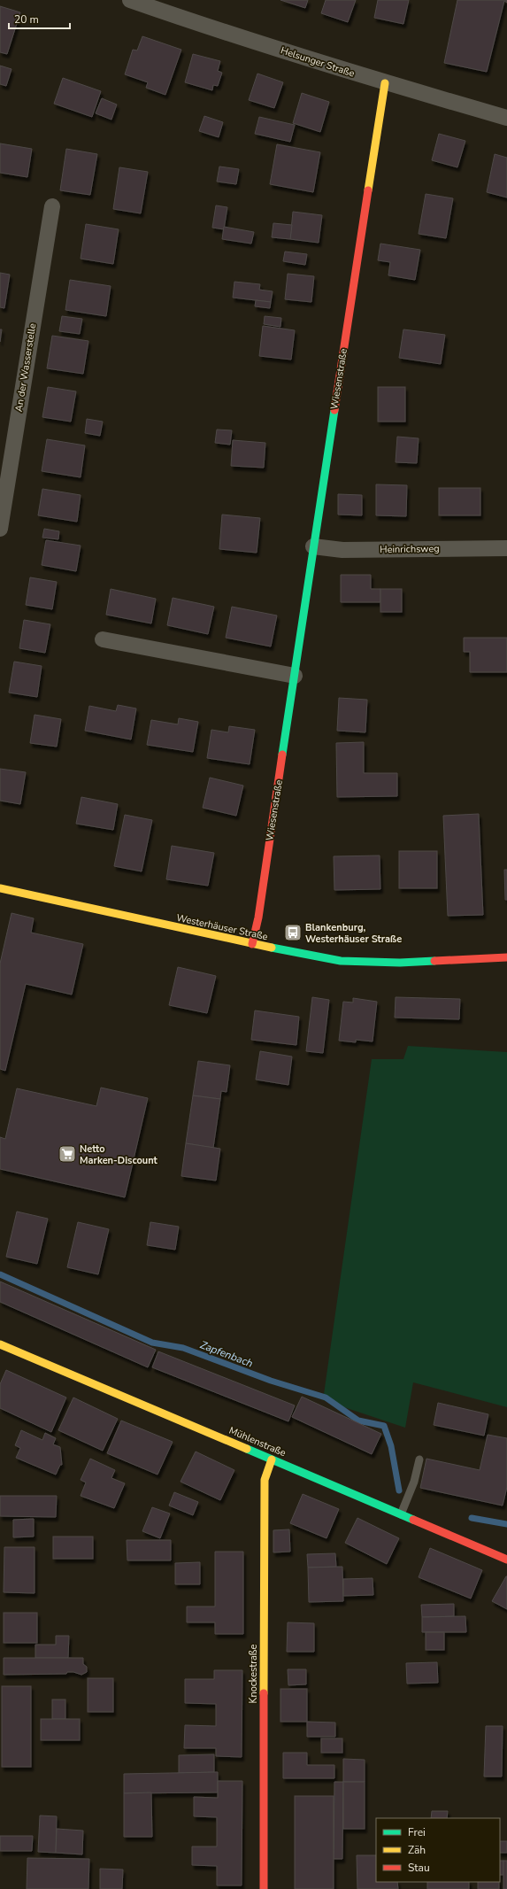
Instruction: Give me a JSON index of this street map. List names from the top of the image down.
{
  "streets": {
    "street": [
      "Helsunger Straße",
      "An der Wasserstelle",
      "Wiesenstraße",
      "Heinrichsweg",
      "Westerhäuser Straße",
      "Mühlenstraße",
      "Knockestraße"
    ]
  },
  "crossings": [
    ["Helsunger Straße", "Wiesenstraße"],
    ["Wiesenstraße", "Heinrichsweg"],
    ["Wiesenstraße", "Westerhäuser Straße"],
    ["Mühlenstraße", "Knockestraße"]
  ],
  "water": ["Zapfenbach"],
  "places": {
    "bus stop": ["Blankenburg, Westerhäuser Straße"],
    "supermarket": ["Netto Marken-Discount"]
  },
  "legend": ["Frei", "Zäh", "Stau"],
  "scale_bar": "20 m"
}
